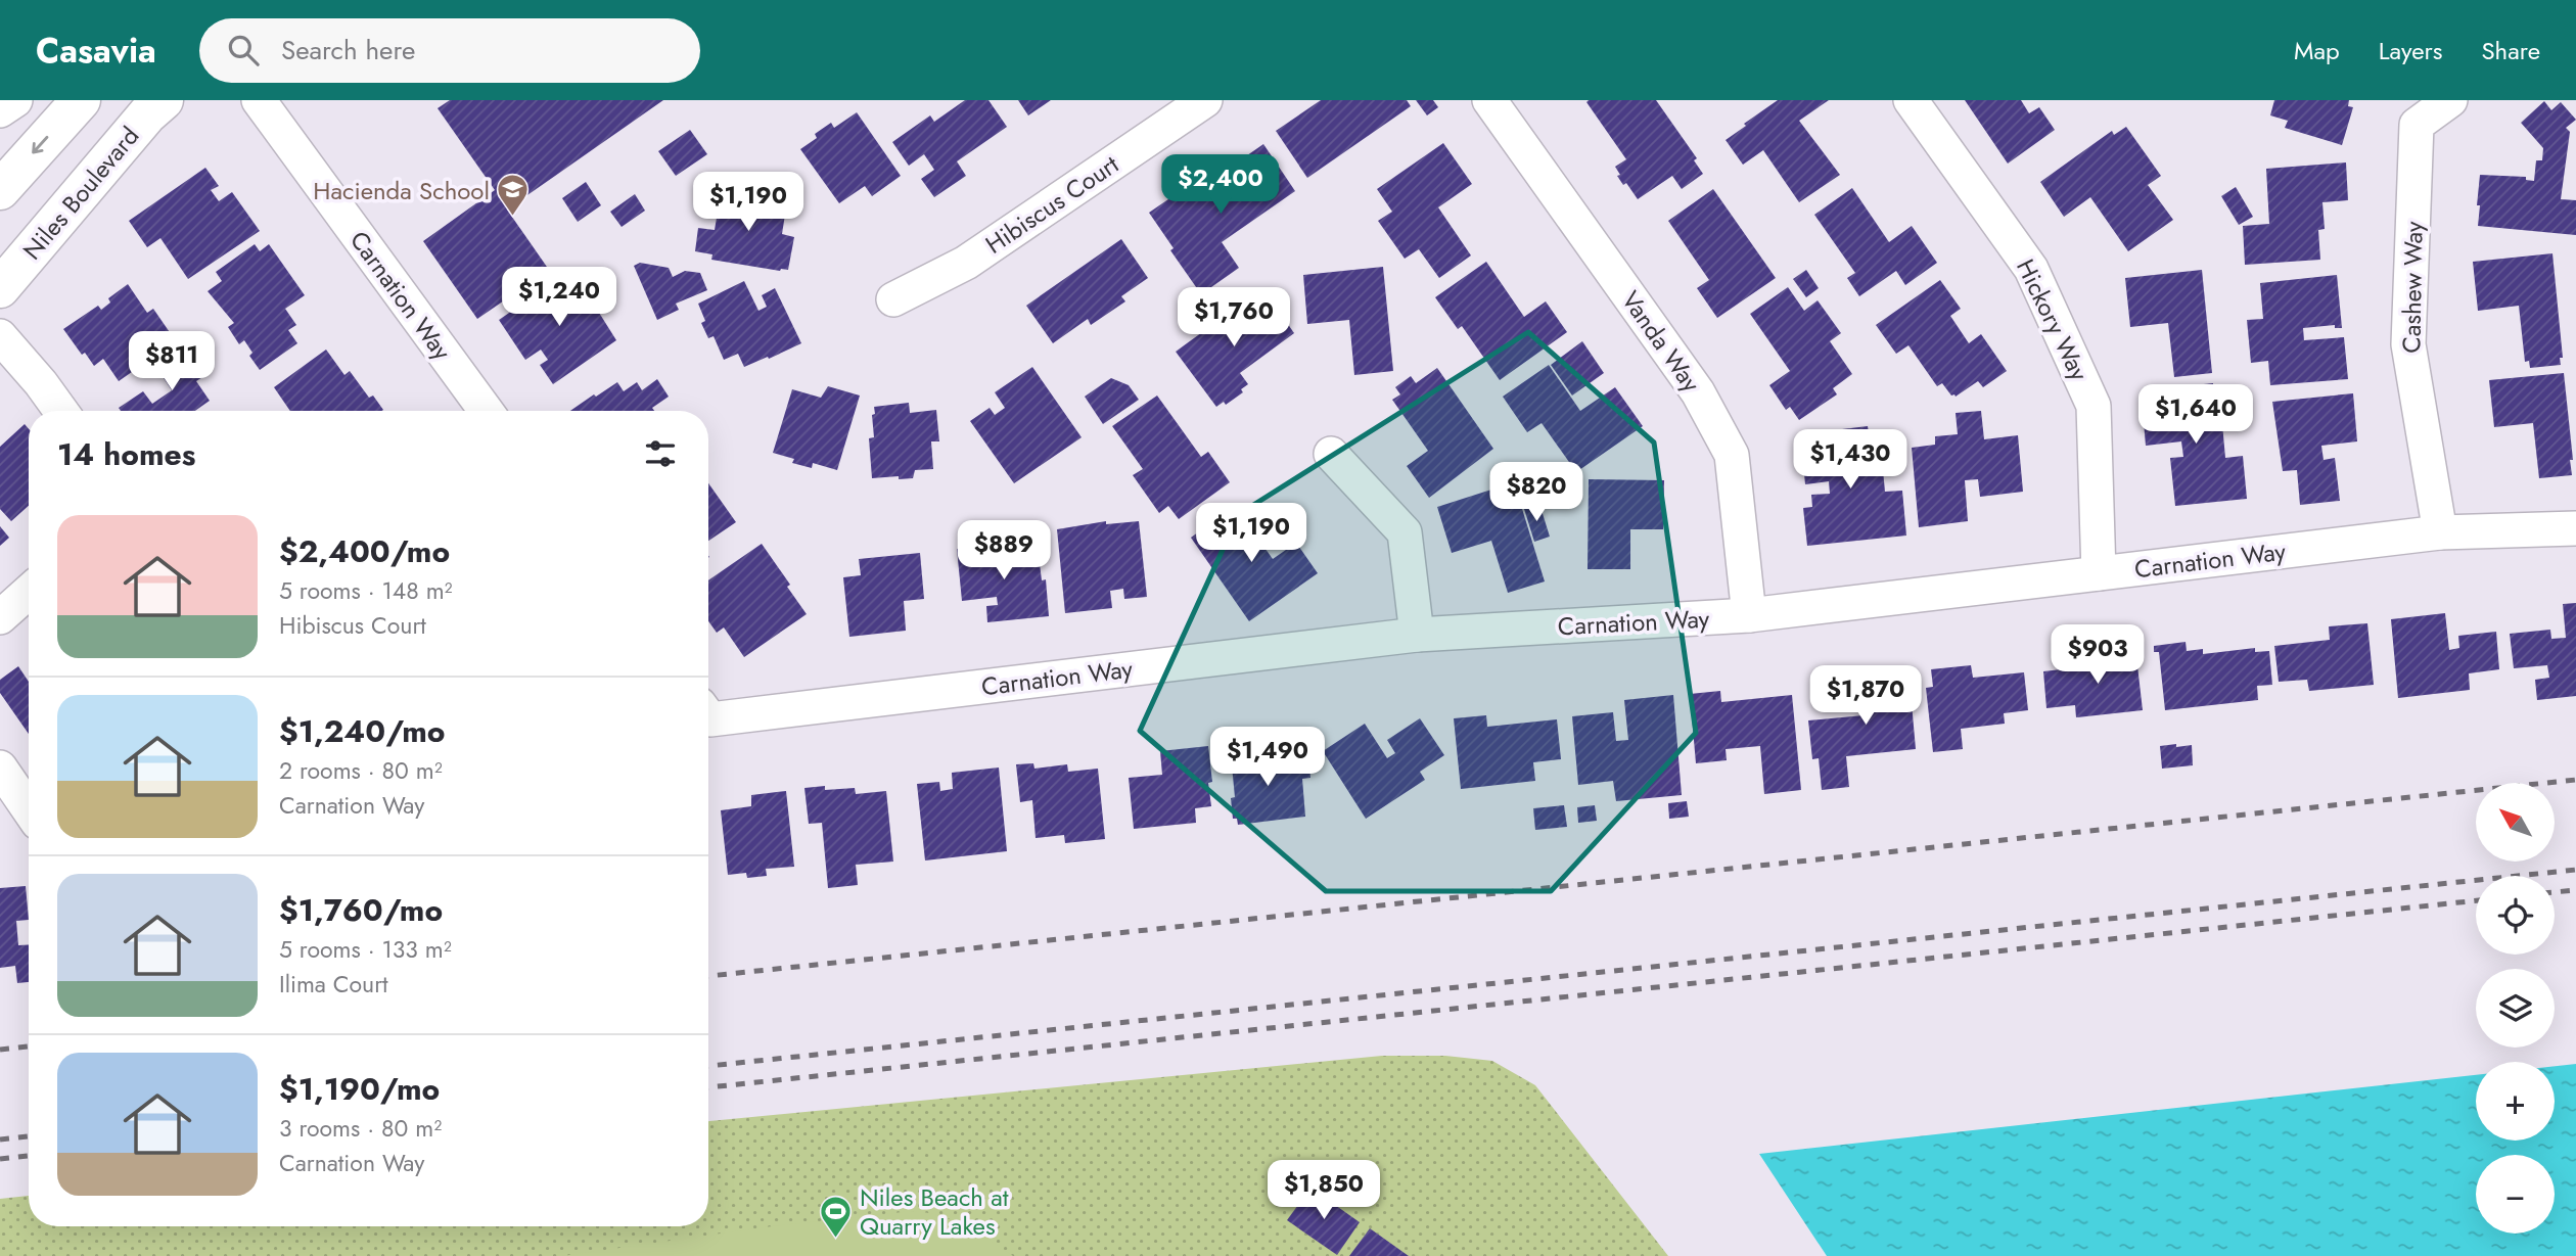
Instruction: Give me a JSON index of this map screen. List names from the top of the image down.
{
  "streets": {
    "main road": ["Niles Boulevard"],
    "street": [
      "Hibiscus Court",
      "Cashew Way",
      "Carnation Way",
      "Hickory Way",
      "Vanda Way"
    ]
  },
  "crossings": [
    ["Cashew Way", "Carnation Way"],
    ["Carnation Way", "Hickory Way"],
    ["Carnation Way", "Vanda Way"]
  ],
  "places": {
    "school or university": ["Hacienda School"],
    "sports": ["Niles Beach at Quarry Lakes"]
  },
  "north": "top left",
  "page": {
    "header": "Casavia",
    "search": "Search here",
    "nav": ["Map", "Layers", "Share"],
    "price": [
      "$2,400",
      "$1,190",
      "$1,240",
      "$1,760",
      "$811",
      "$1,640",
      "$1,430",
      "$820",
      "$1,190",
      "$889",
      "$903",
      "$1,870",
      "$1,490",
      "$1,850"
    ],
    "heading": "14 homes",
    "list": [
      {
        "name": "$2,400/mo",
        "note": "5 rooms · 148 m² · Hibiscus Court"
      },
      {
        "name": "$1,240/mo",
        "note": "2 rooms · 80 m² · Carnation Way"
      },
      {
        "name": "$1,760/mo",
        "note": "5 rooms · 133 m² · Ilima Court"
      },
      {
        "name": "$1,190/mo",
        "note": "3 rooms · 80 m² · Carnation Way"
      }
    ],
    "map_buttons": ["+", "−"]
  }
}
